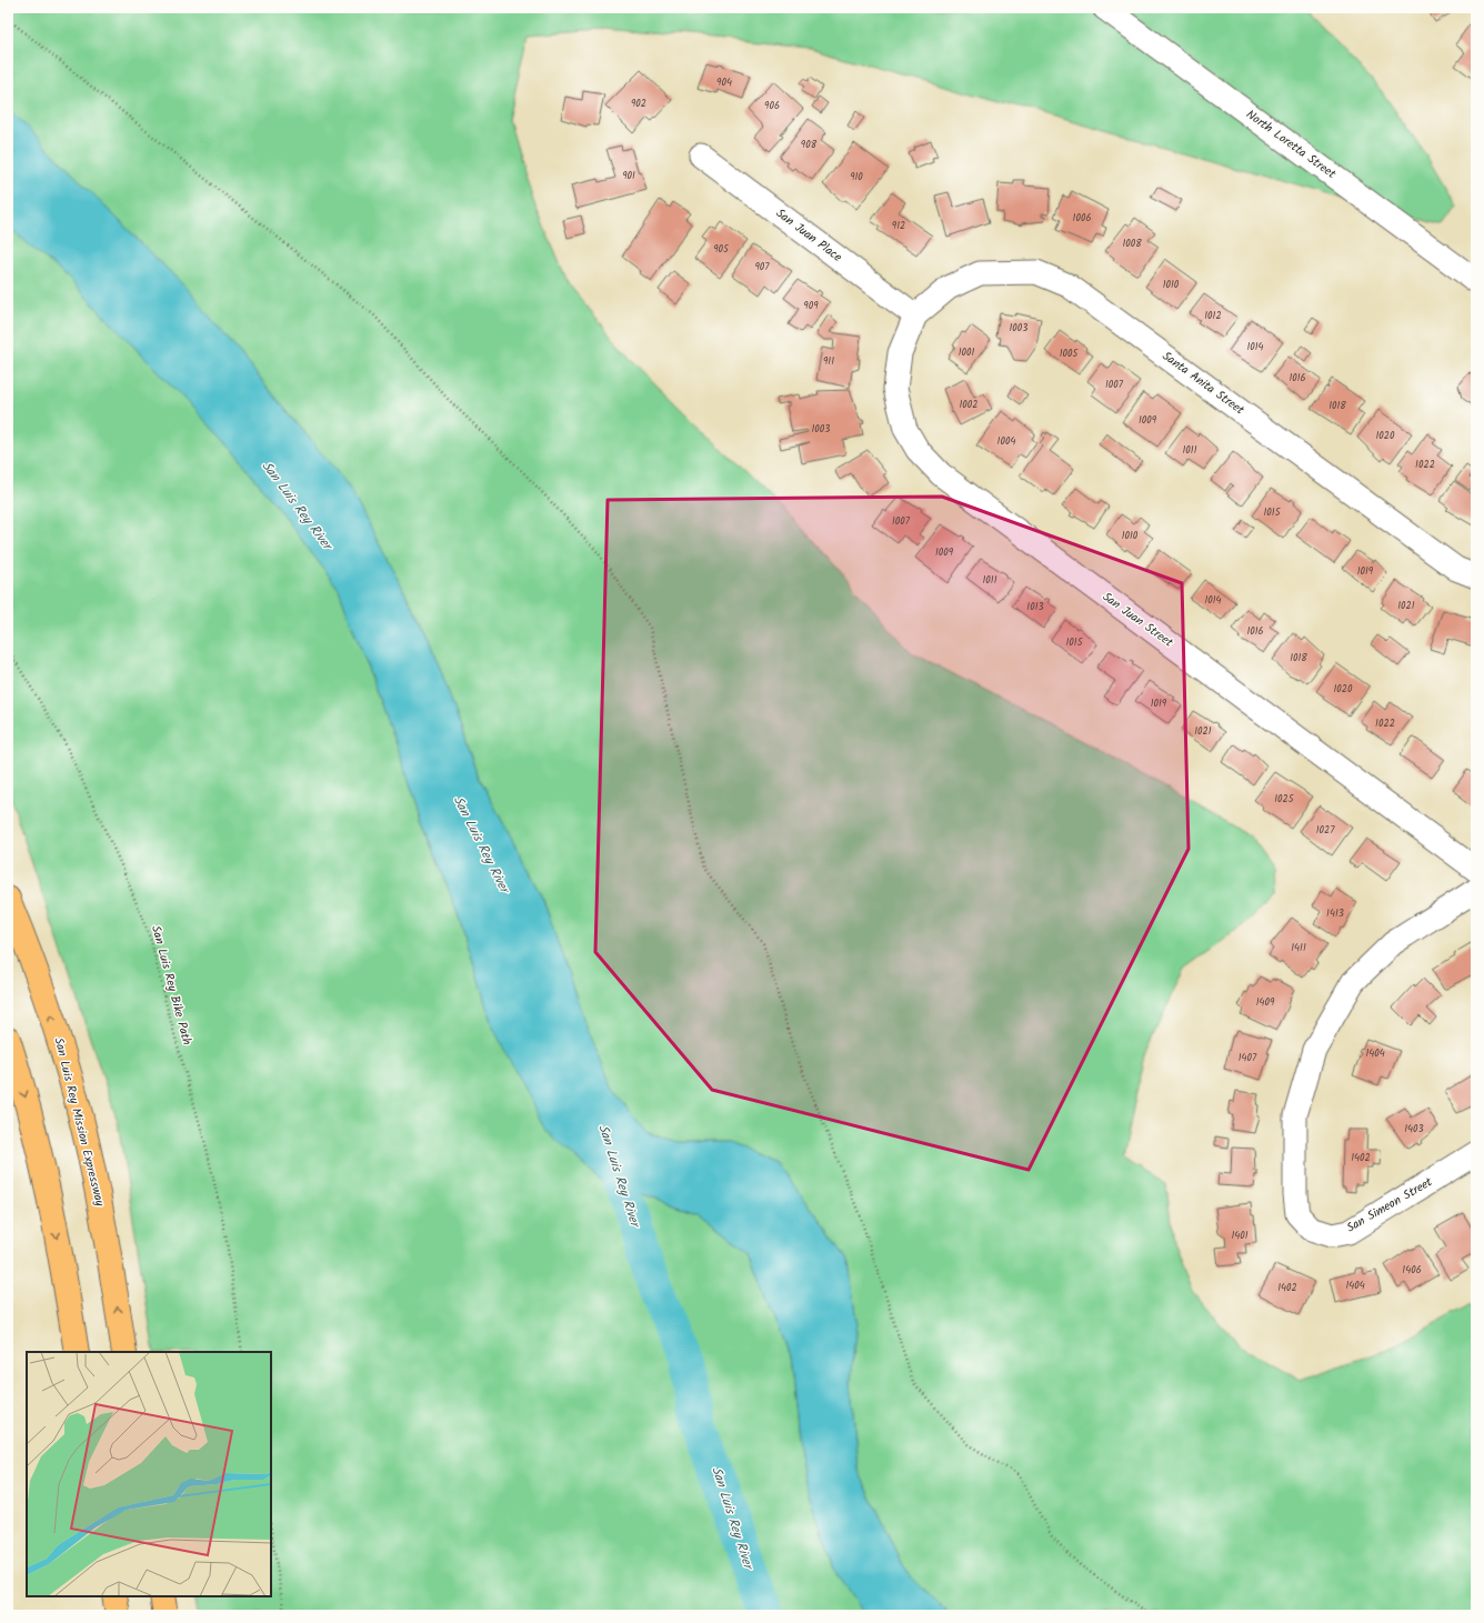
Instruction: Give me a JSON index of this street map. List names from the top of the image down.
{
  "streets": {
    "highway": ["San Luis Rey Mission Expressway"],
    "street": [
      "North Loretta Street",
      "San Juan Place",
      "Santa Anita Street",
      "San Juan Street",
      "San Simeon Street"
    ],
    "path": ["San Luis Rey Bike Path"]
  },
  "crossings": [
    ["San Juan Place", "Santa Anita Street"],
    ["San Juan Place", "San Juan Street"],
    ["Santa Anita Street", "San Juan Street"]
  ],
  "water": ["San Luis Rey River"],
  "house_numbers": [
    "904",
    "902",
    "906",
    "908",
    "901",
    "910",
    "1006",
    "912",
    "1008",
    "905",
    "907",
    "1010",
    "909",
    "1012",
    "1003",
    "1014",
    "1001",
    "1005",
    "911",
    "1016",
    "1007",
    "1002",
    "1018",
    "1009",
    "1003",
    "1020",
    "1004",
    "1011",
    "1022",
    "1015",
    "1007",
    "1010",
    "1009",
    "1019",
    "1011",
    "1014",
    "1021",
    "1013",
    "1016",
    "1015",
    "1018",
    "1020",
    "1019",
    "1022",
    "1021",
    "1025",
    "1027",
    "1413",
    "1411",
    "1409",
    "1404",
    "1407",
    "1403",
    "1402",
    "1401",
    "1406",
    "1404",
    "1402"
  ]
}
